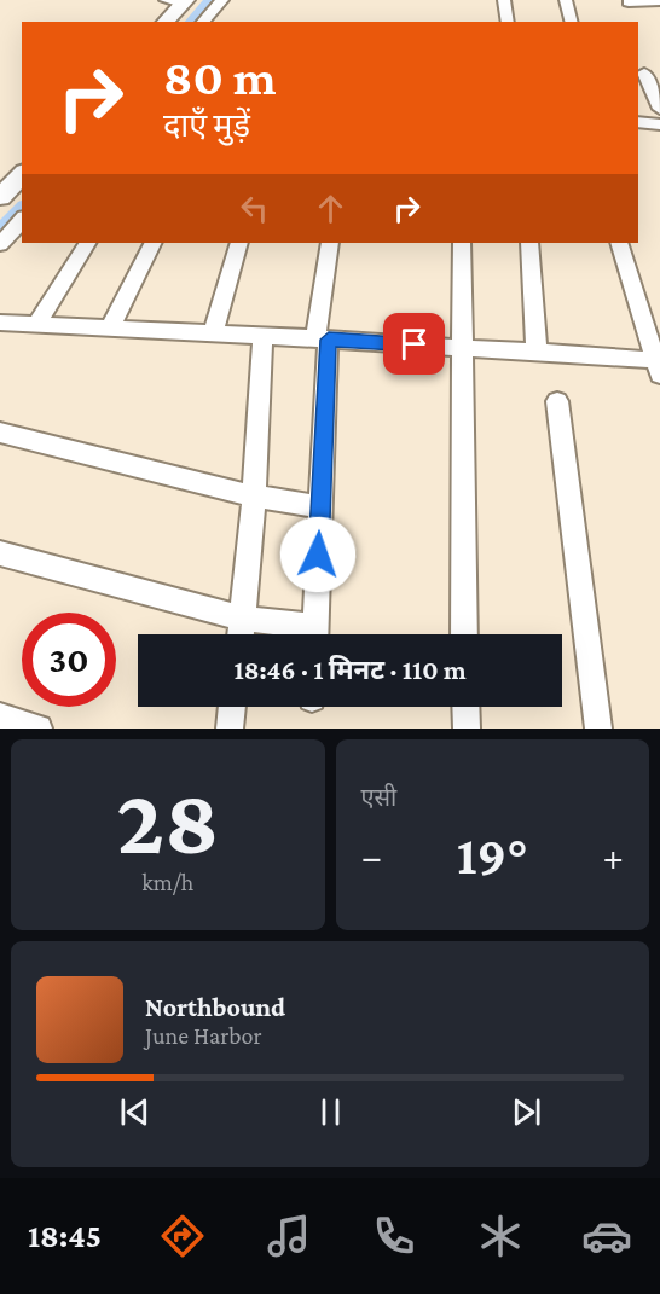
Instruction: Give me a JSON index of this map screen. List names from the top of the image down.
{
  "page": {
    "turn": ["80 m", "दाएँ मुड़ें"],
    "limit": "30",
    "trip": "18:46 · 1 मिनट · 110 m",
    "tile": [
      ["28", "km/h"],
      "एसी"
    ],
    "heat": ["−", "19°", "+"],
    "song": ["Northbound", "June Harbor"],
    "tabs": "18:45"
  }
}
